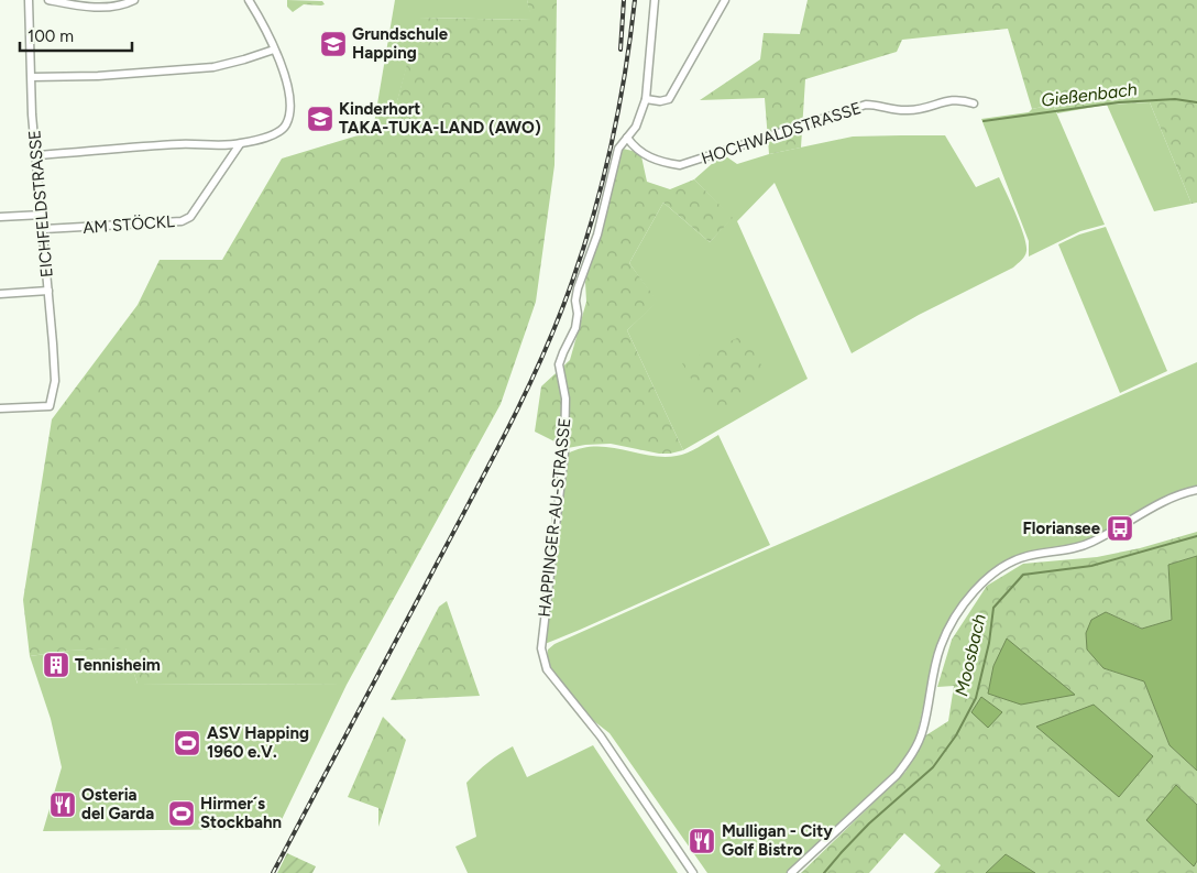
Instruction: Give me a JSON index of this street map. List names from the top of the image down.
{
  "streets": {
    "street": [
      "HOCHWALDSTRASSE",
      "EICHFELDSTRASSE",
      "AM STÖCKL",
      "HAPPINGER-AU-STRASSE"
    ]
  },
  "crossings": [
    ["HOCHWALDSTRASSE", "HAPPINGER-AU-STRASSE"],
    ["EICHFELDSTRASSE", "AM STÖCKL"]
  ],
  "water": ["Gießenbach", "Moosbach"],
  "places": {
    "school or university": ["Grundschule Happing", "Kinderhort TAKA-TUKA-LAND (AWO)"],
    "bus stop": ["Floriansee"],
    "building": ["Tennisheim"],
    "sports": ["ASV Happing 1960 e.V.", "Hirmer´s Stockbahn"],
    "restaurant": ["Osteria del Garda", "Mulligan - City Golf Bistro"]
  },
  "scale_bar": "100 m"
}
